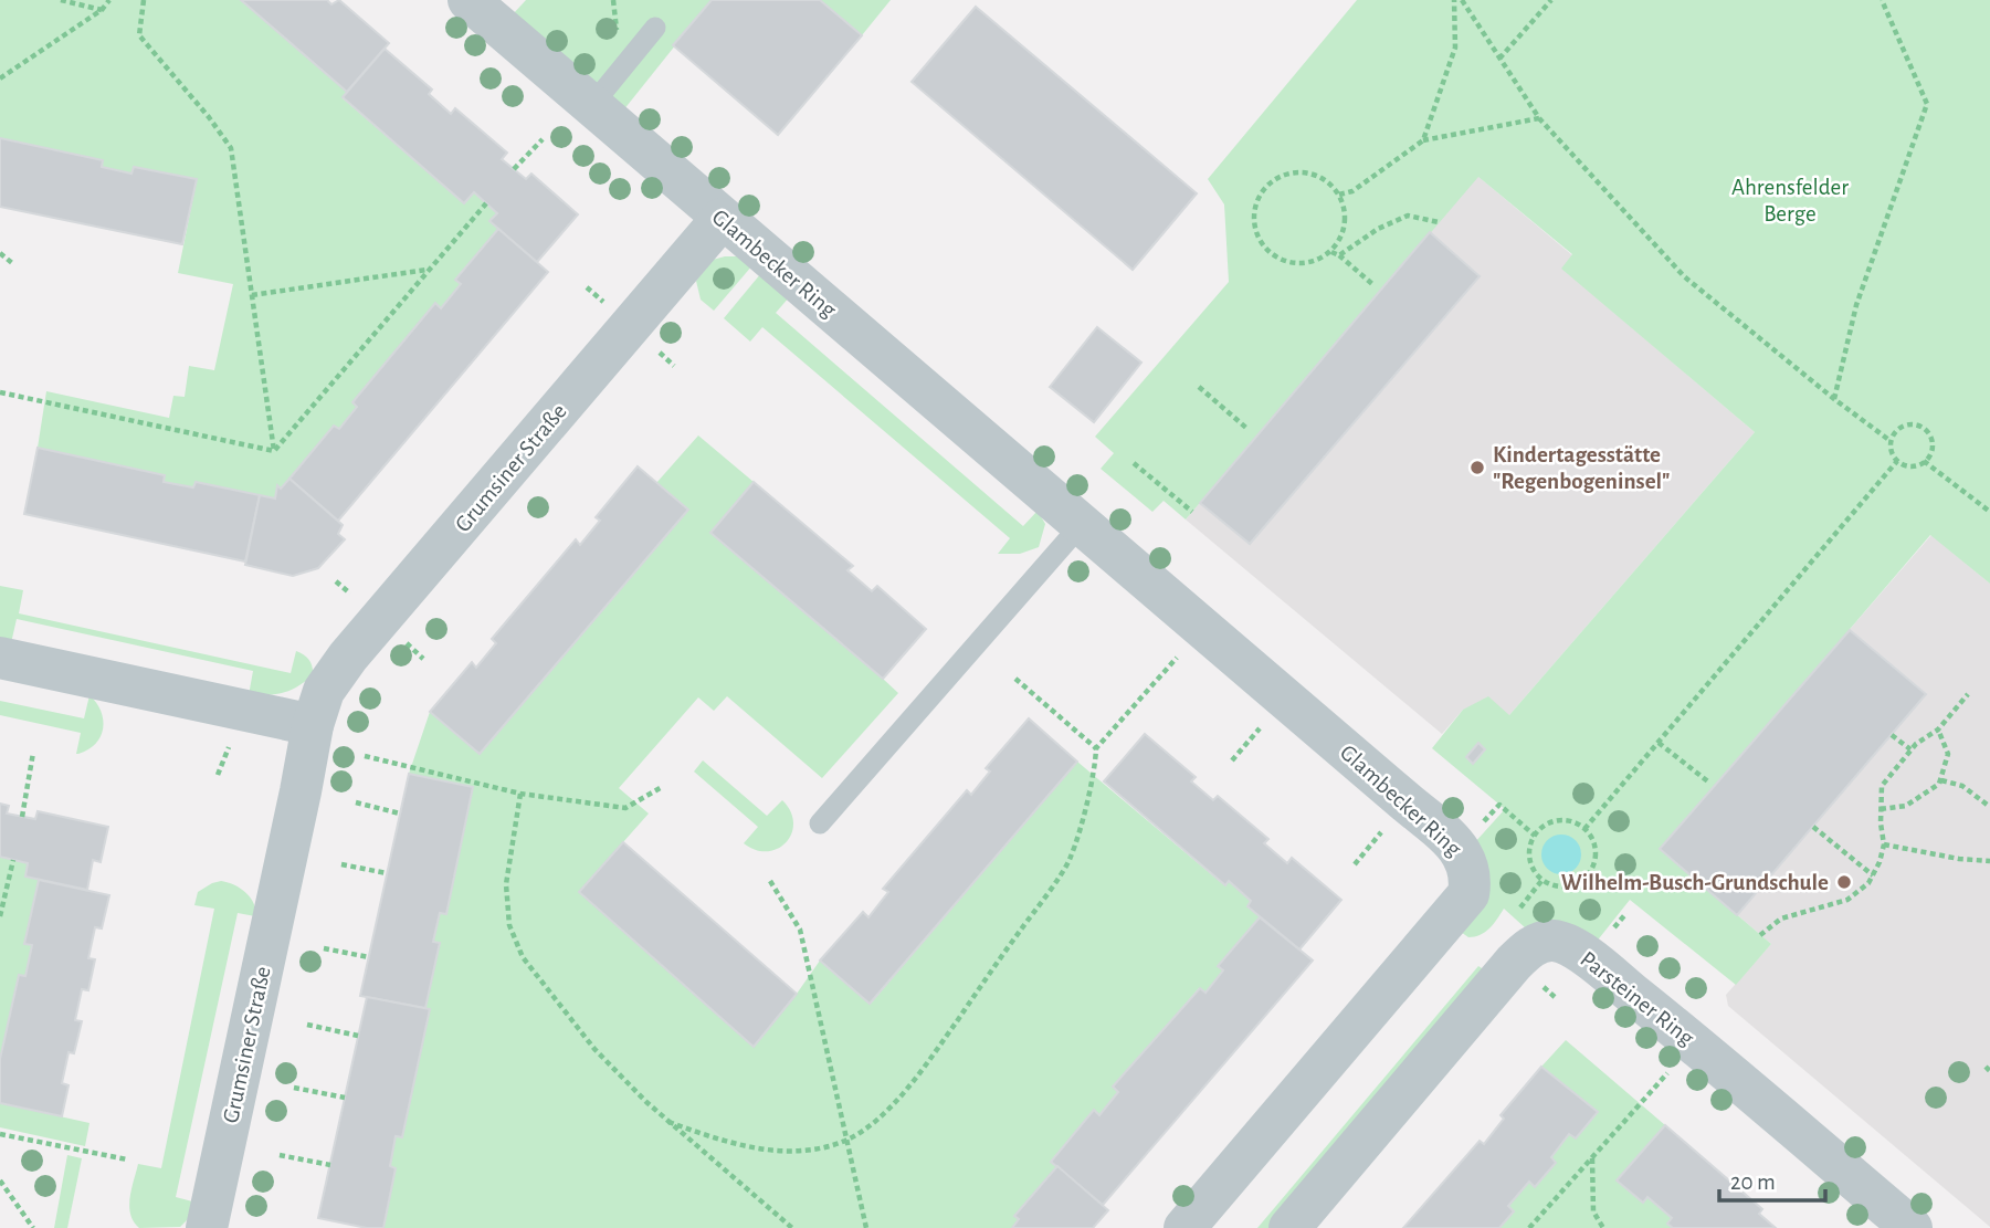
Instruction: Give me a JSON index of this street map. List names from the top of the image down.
{
  "streets": {
    "street": ["Glambecker Ring", "Grumsiner Straße", "Parsteiner Ring"]
  },
  "crossings": [
    ["Glambecker Ring", "Grumsiner Straße"]
  ],
  "parks": ["Ahrensfelder Berge"],
  "places": ["Kindertagesstätte \"Regenbogeninsel\"", "Wilhelm-Busch-Grundschule"],
  "scale_bar": "20 m"
}
